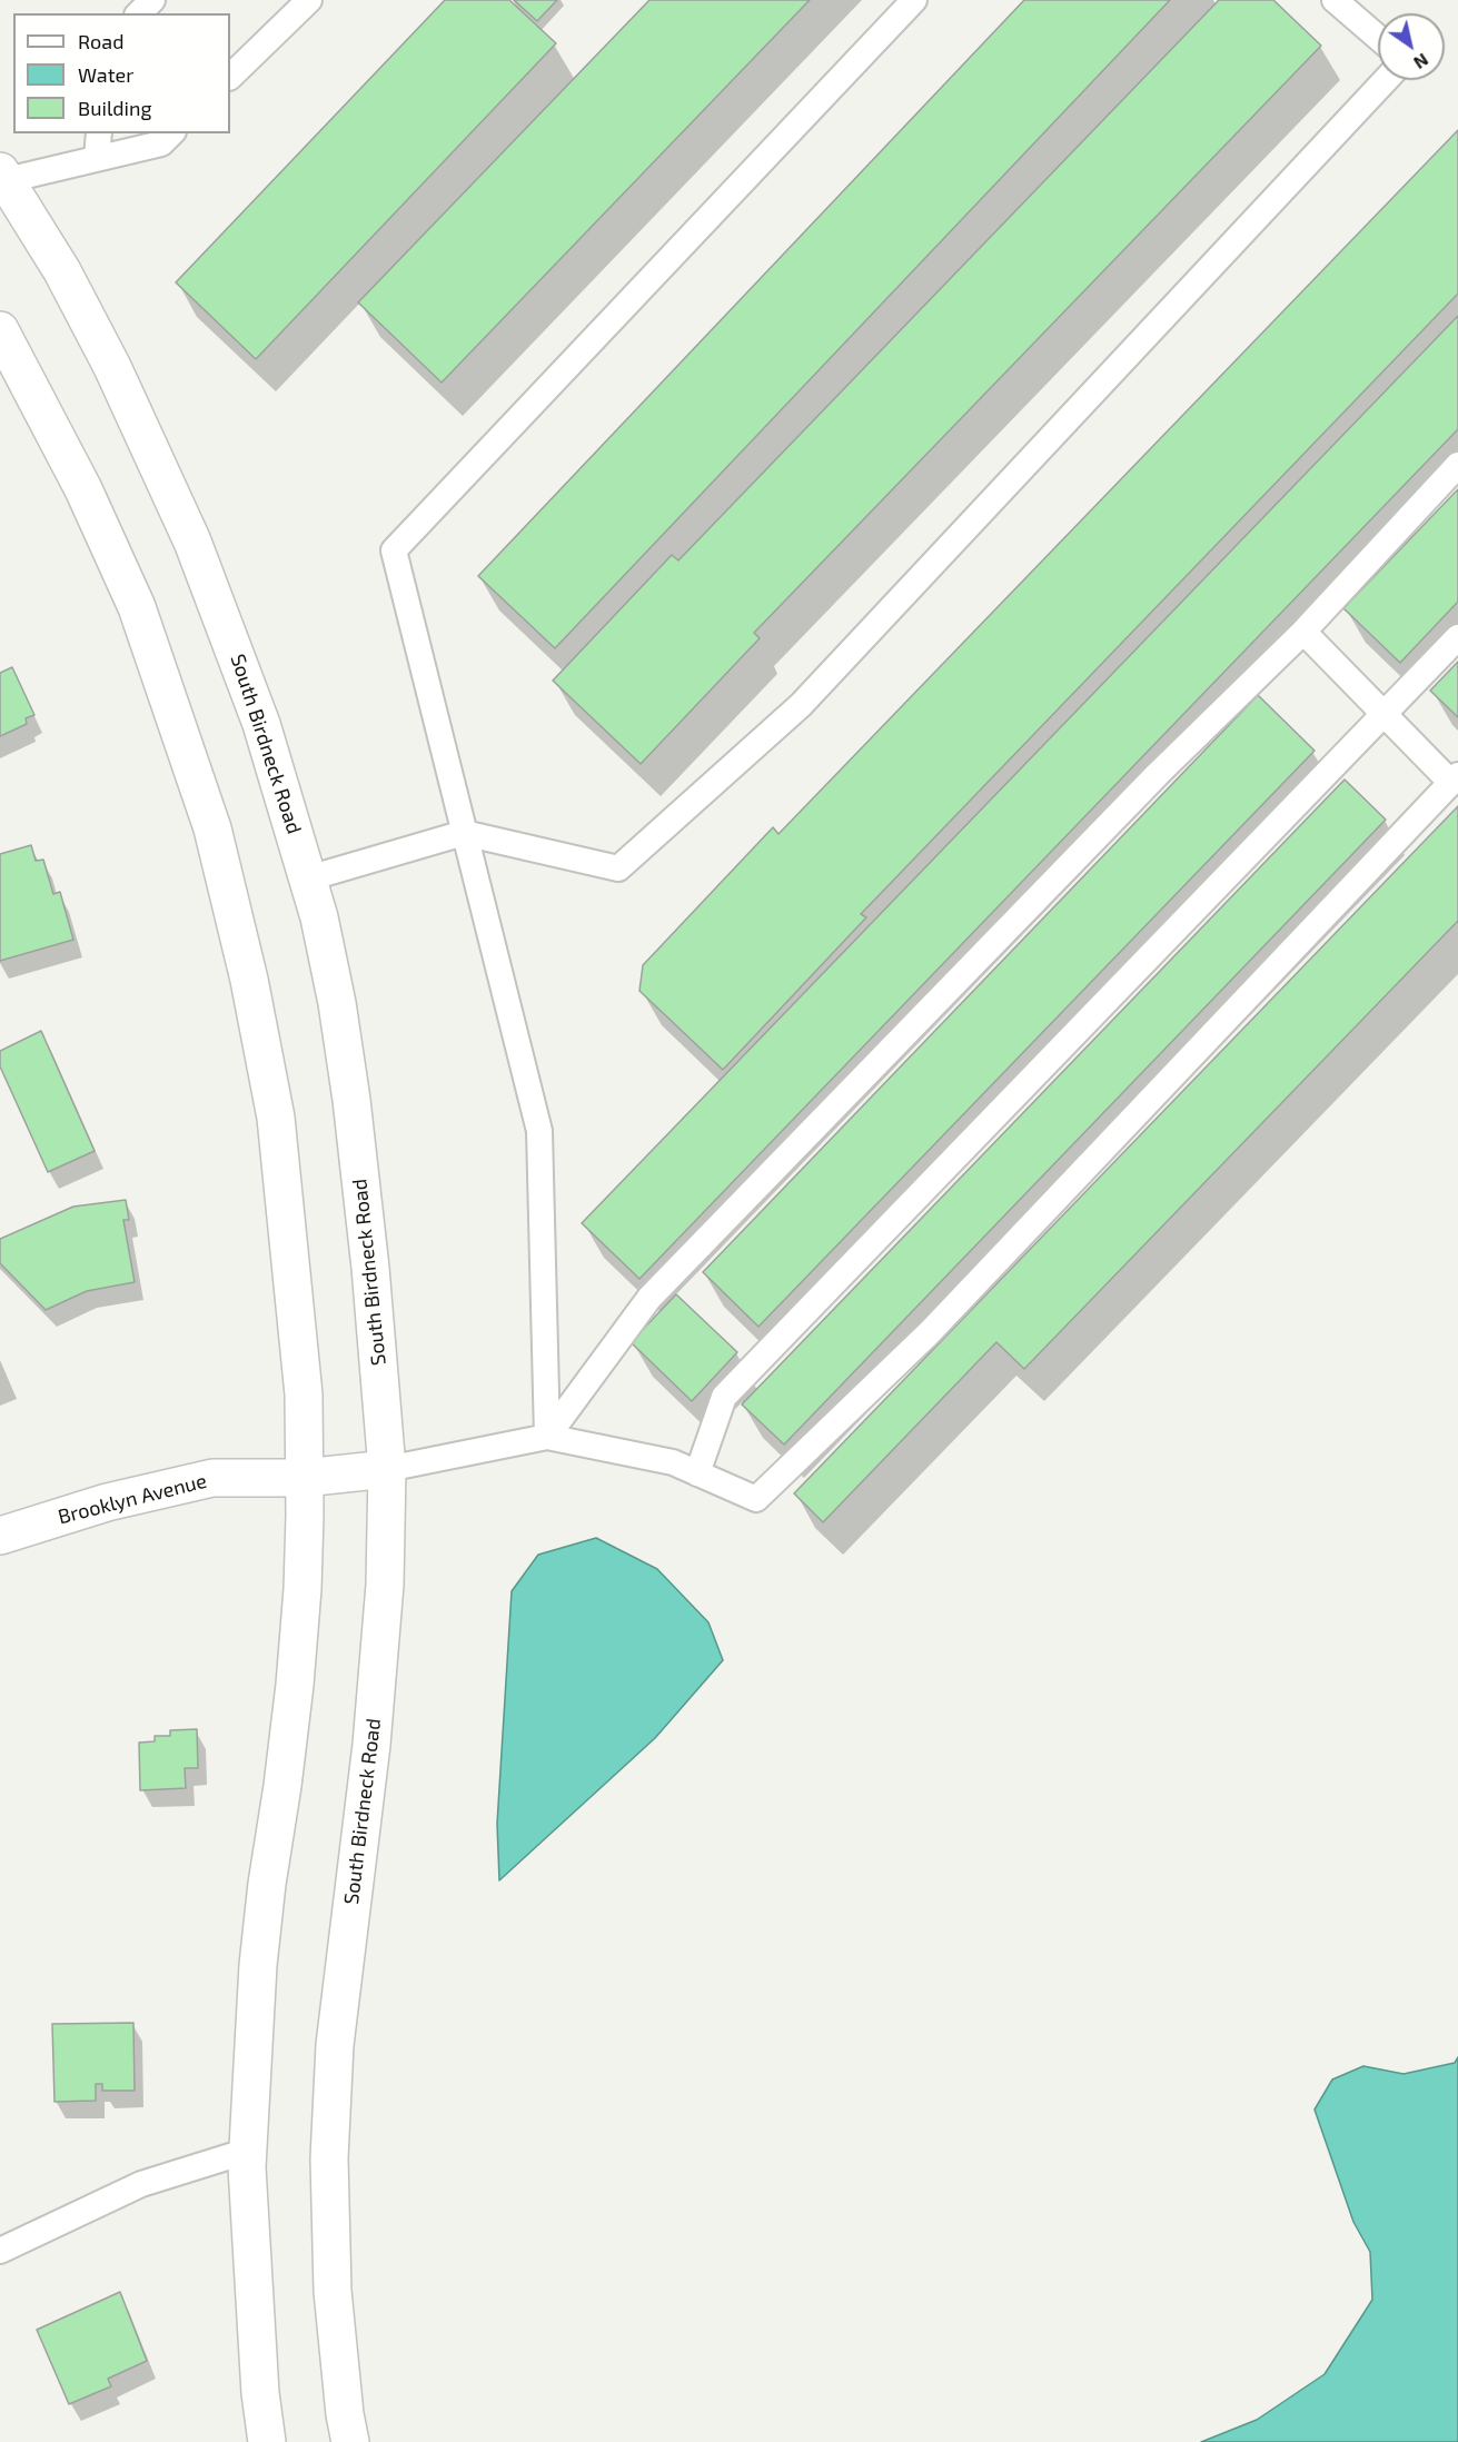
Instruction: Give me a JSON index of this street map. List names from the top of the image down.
{
  "streets": {
    "main road": ["South Birdneck Road", "Brooklyn Avenue"]
  },
  "crossings": [
    ["South Birdneck Road", "Brooklyn Avenue"]
  ],
  "legend": ["Road", "Water", "Building"],
  "north": "bottom right"
}
